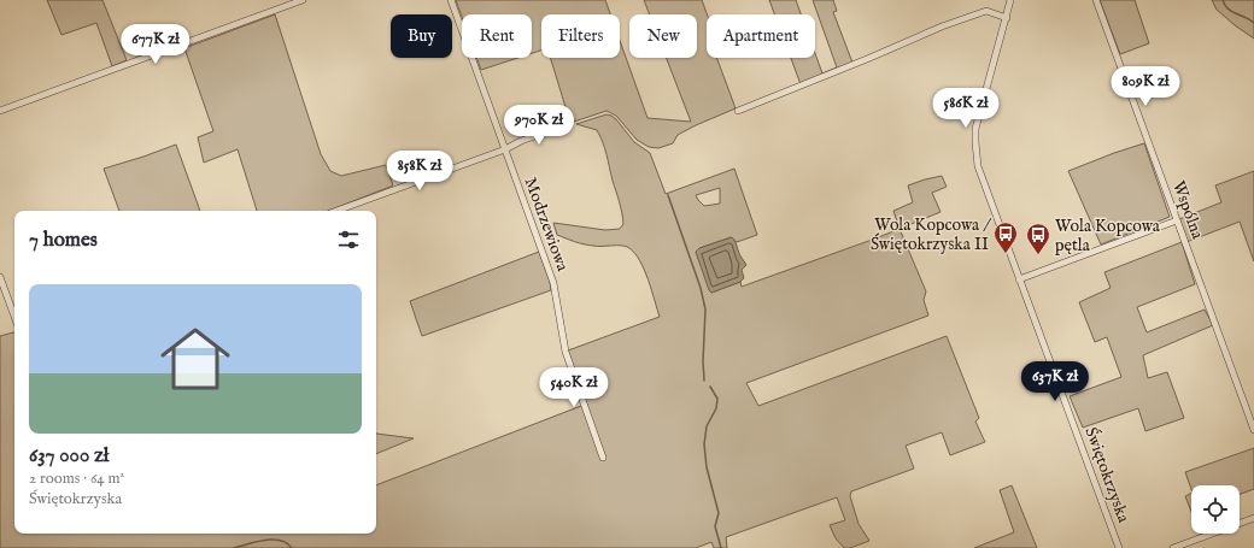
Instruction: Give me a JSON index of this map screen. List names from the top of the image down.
{
  "streets": {
    "street": ["Wspólna", "Modrzewiowa", "Świętokrzyska"]
  },
  "places": {
    "bus stop": ["Wola Kopcowa / Świętokrzyska II", "Wola Kopcowa pętla"]
  },
  "page": {
    "chip": [
      "Buy",
      "Rent",
      "Filters",
      "New",
      "Apartment"
    ],
    "price": [
      "677K zł",
      "809K zł",
      "586K zł",
      "970K zł",
      "858K zł",
      "637K zł",
      "540K zł"
    ],
    "heading": "7 homes",
    "list": [
      {
        "name": "637 000 zł",
        "note": "2 rooms · 64 m² · Świętokrzyska"
      }
    ]
  }
}
